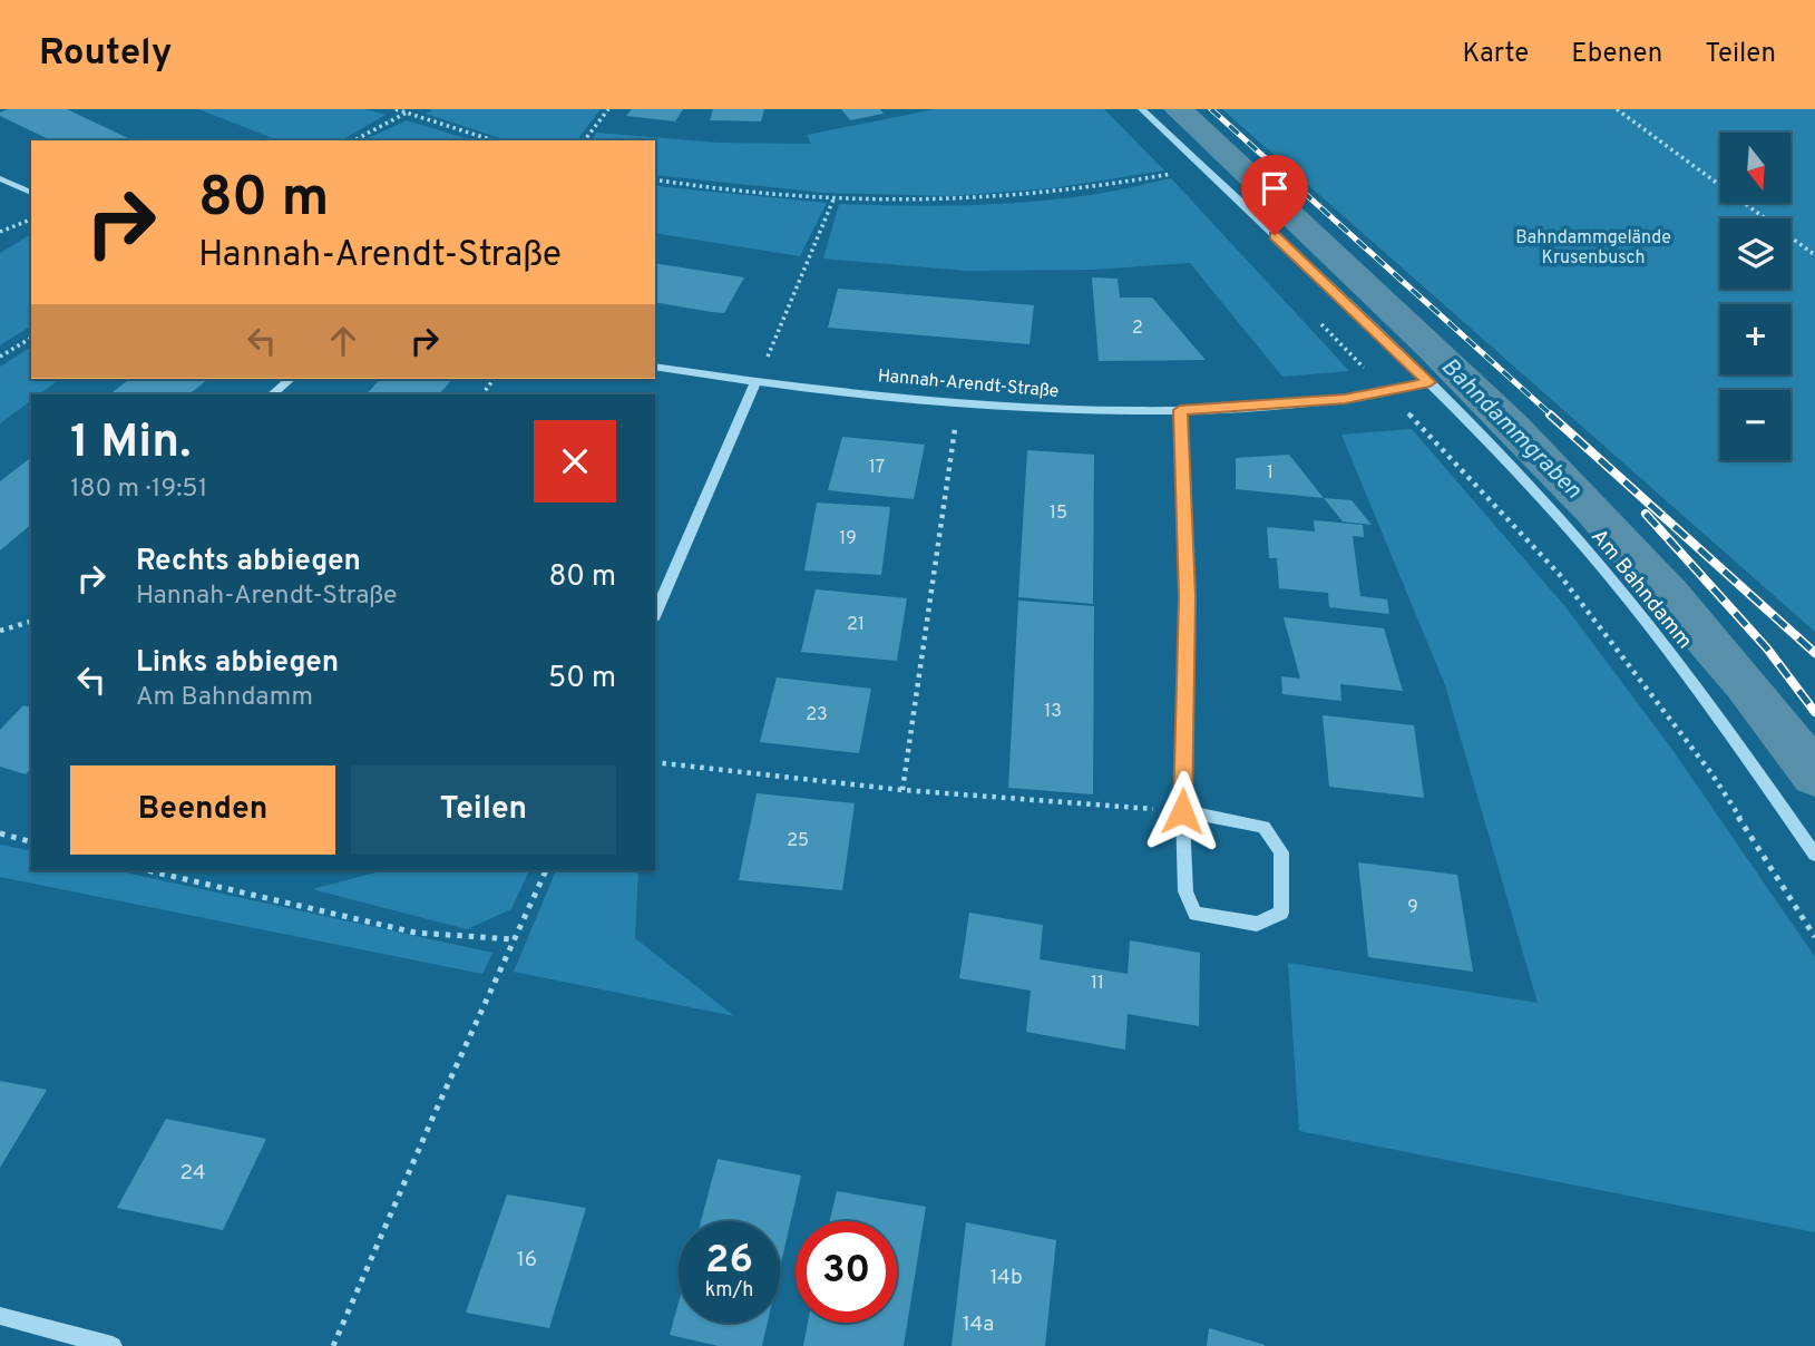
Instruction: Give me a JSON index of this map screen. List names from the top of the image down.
{
  "streets": {
    "street": ["Hannah-Arendt-Straße", "Am Bahndamm"]
  },
  "crossings": [
    ["Hannah-Arendt-Straße", "Am Bahndamm"]
  ],
  "water": ["Bahndammgraben"],
  "parks": ["Bahndammgelände Krusenbusch"],
  "house_numbers": [
    "2",
    "17",
    "1",
    "15",
    "19",
    "21",
    "13",
    "23",
    "25",
    "9",
    "11",
    "24",
    "16",
    "14b",
    "14a"
  ],
  "north": "bottom",
  "page": {
    "header": "Routely",
    "nav": ["Karte", "Ebenen", "Teilen"],
    "map_buttons": ["+", "−"],
    "turn": ["80 m", "Hannah-Arendt-Straße"],
    "heading": ["1 Min.", "180 m · 19:51"],
    "list": [
      {
        "name": "Rechts abbiegen",
        "note": "Hannah-Arendt-Straße",
        "value": "80 m"
      },
      {
        "name": "Links abbiegen",
        "note": "Am Bahndamm",
        "value": "50 m"
      }
    ],
    "buttons": ["Beenden", "Teilen"],
    "speed": "26 km/h",
    "limit": "30"
  }
}
